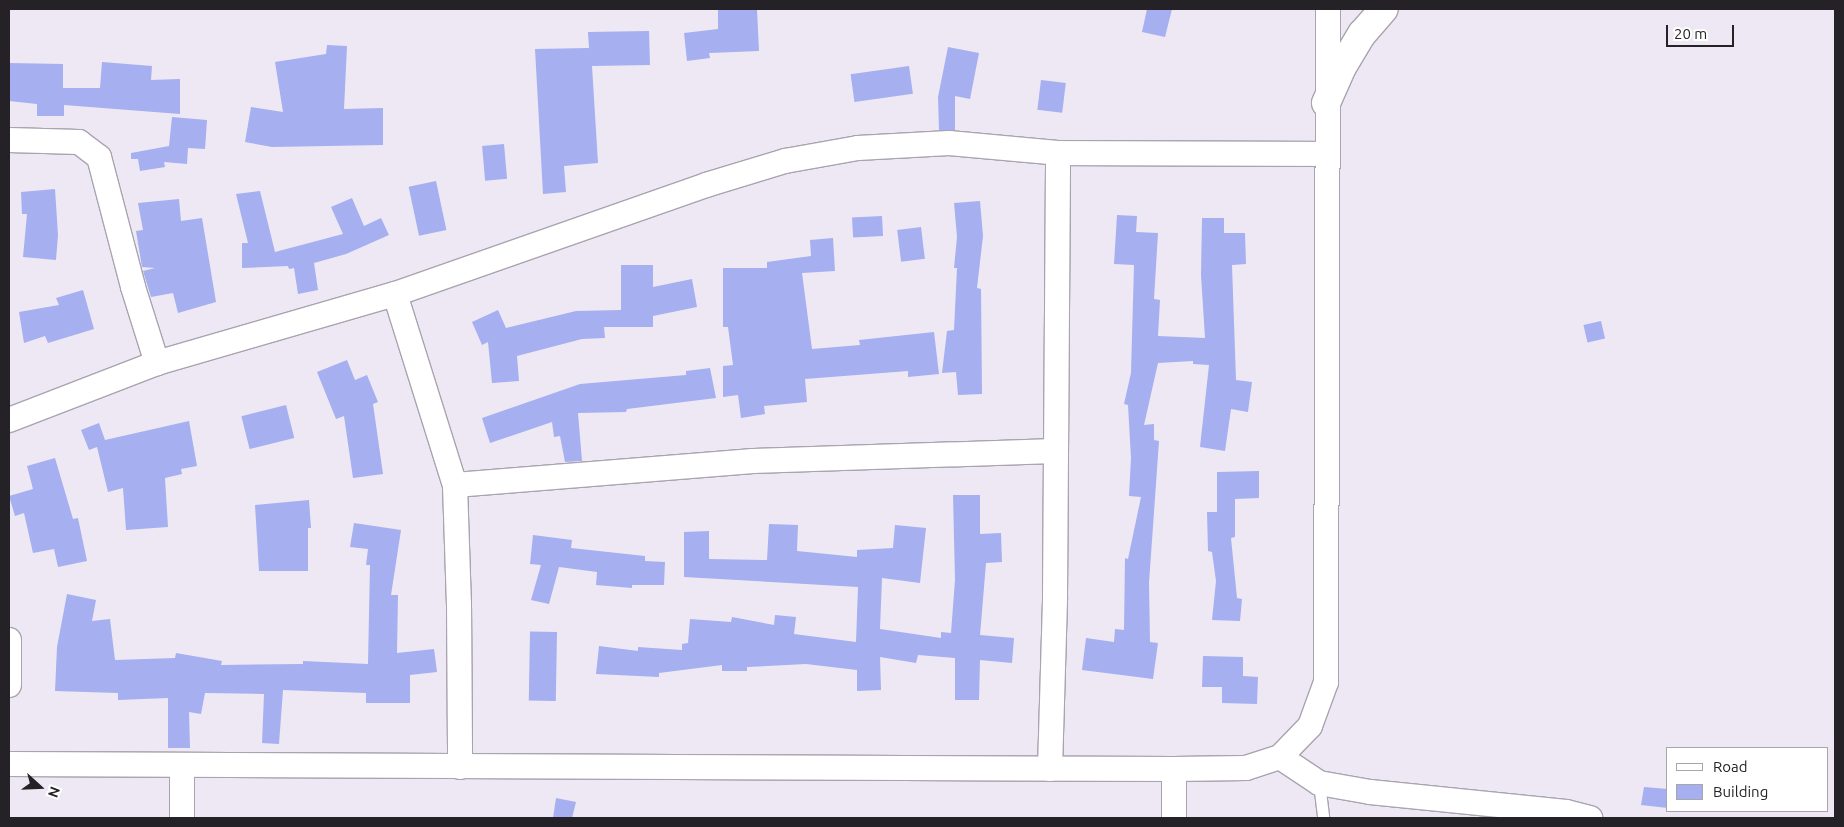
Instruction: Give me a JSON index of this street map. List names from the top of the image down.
{
  "legend": ["Road", "Building"],
  "scale_bar": "20 m",
  "north": "right"
}
